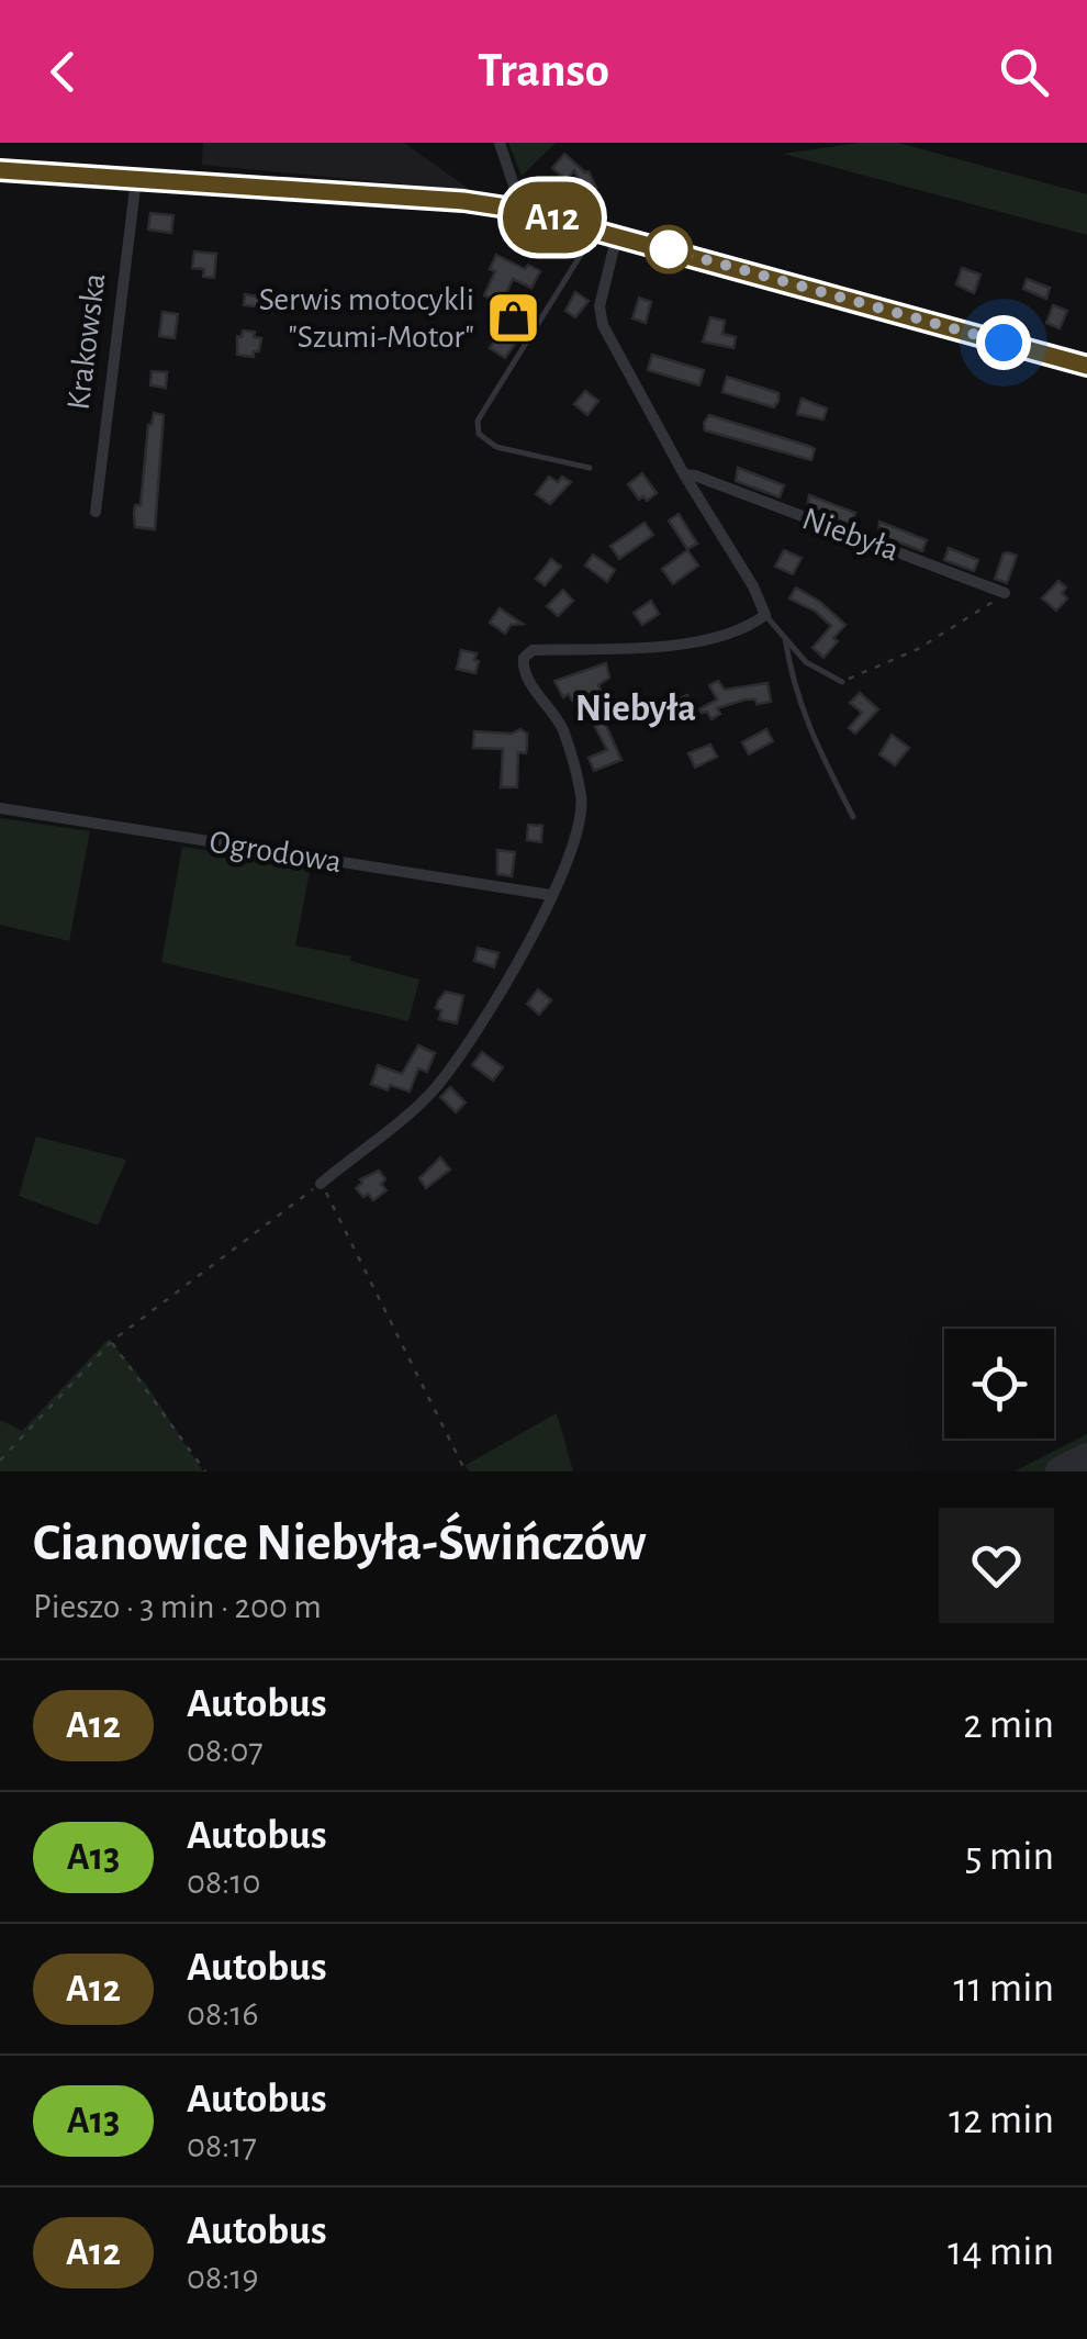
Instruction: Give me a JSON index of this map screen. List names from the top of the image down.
{
  "streets": {
    "street": ["Krakowska", "Niebyła", "Ogrodowa"]
  },
  "districts": ["Niebyła"],
  "places": {
    "shop": ["Serwis motocykli \"Szumi-Motor\""]
  },
  "lines": ["bus line A12"],
  "page": {
    "header": "Transo",
    "on_map": "A12",
    "heading": ["Cianowice Niebyła-Świńczów", "Pieszo · 3 min · 200 m"],
    "list": [
      {
        "mark": "A12",
        "name": "Autobus",
        "note": "08:07",
        "value": "2 min"
      },
      {
        "mark": "A13",
        "name": "Autobus",
        "note": "08:10",
        "value": "5 min"
      },
      {
        "mark": "A12",
        "name": "Autobus",
        "note": "08:16",
        "value": "11 min"
      },
      {
        "mark": "A13",
        "name": "Autobus",
        "note": "08:17",
        "value": "12 min"
      },
      {
        "mark": "A12",
        "name": "Autobus",
        "note": "08:19",
        "value": "14 min"
      }
    ]
  }
}
